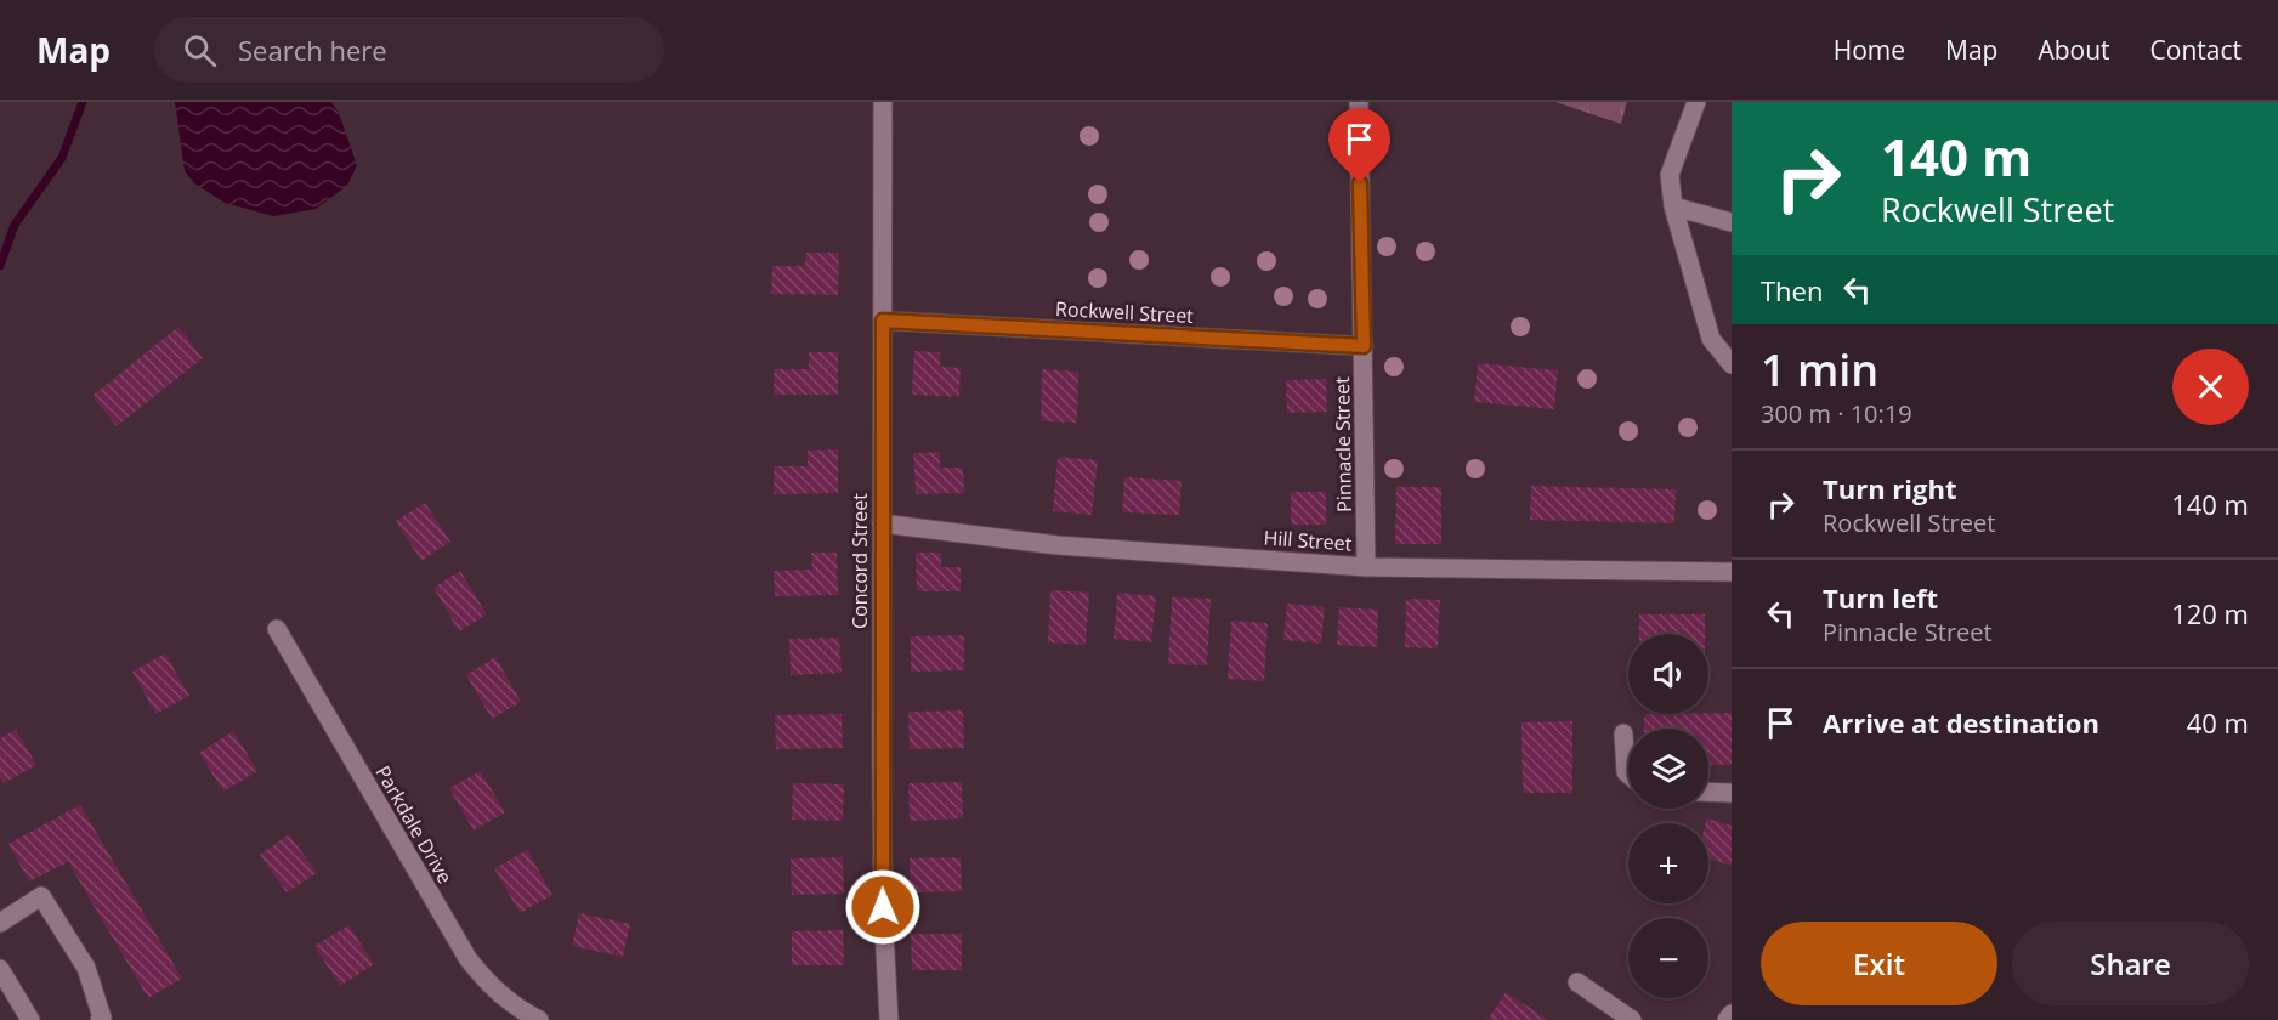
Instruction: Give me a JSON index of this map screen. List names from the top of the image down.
{
  "streets": {
    "street": [
      "Rockwell Street",
      "Pinnacle Street",
      "Hill Street",
      "Concord Street",
      "Parkdale Drive"
    ]
  },
  "crossings": [
    ["Rockwell Street", "Pinnacle Street"],
    ["Rockwell Street", "Concord Street"],
    ["Pinnacle Street", "Hill Street"],
    ["Hill Street", "Concord Street"]
  ],
  "page": {
    "header": "Map",
    "search": "Search here",
    "nav": [
      "Home",
      "Map",
      "About",
      "Contact"
    ],
    "turn": ["140 m", "Rockwell Street"],
    "then": "Then",
    "heading": ["1 min", "300 m · 10:19"],
    "list": [
      {
        "name": "Turn right",
        "note": "Rockwell Street",
        "value": "140 m"
      },
      {
        "name": "Turn left",
        "note": "Pinnacle Street",
        "value": "120 m"
      },
      {
        "name": "Arrive at destination",
        "value": "40 m"
      }
    ],
    "map_buttons": ["+", "−"],
    "buttons": ["Exit", "Share"]
  }
}
